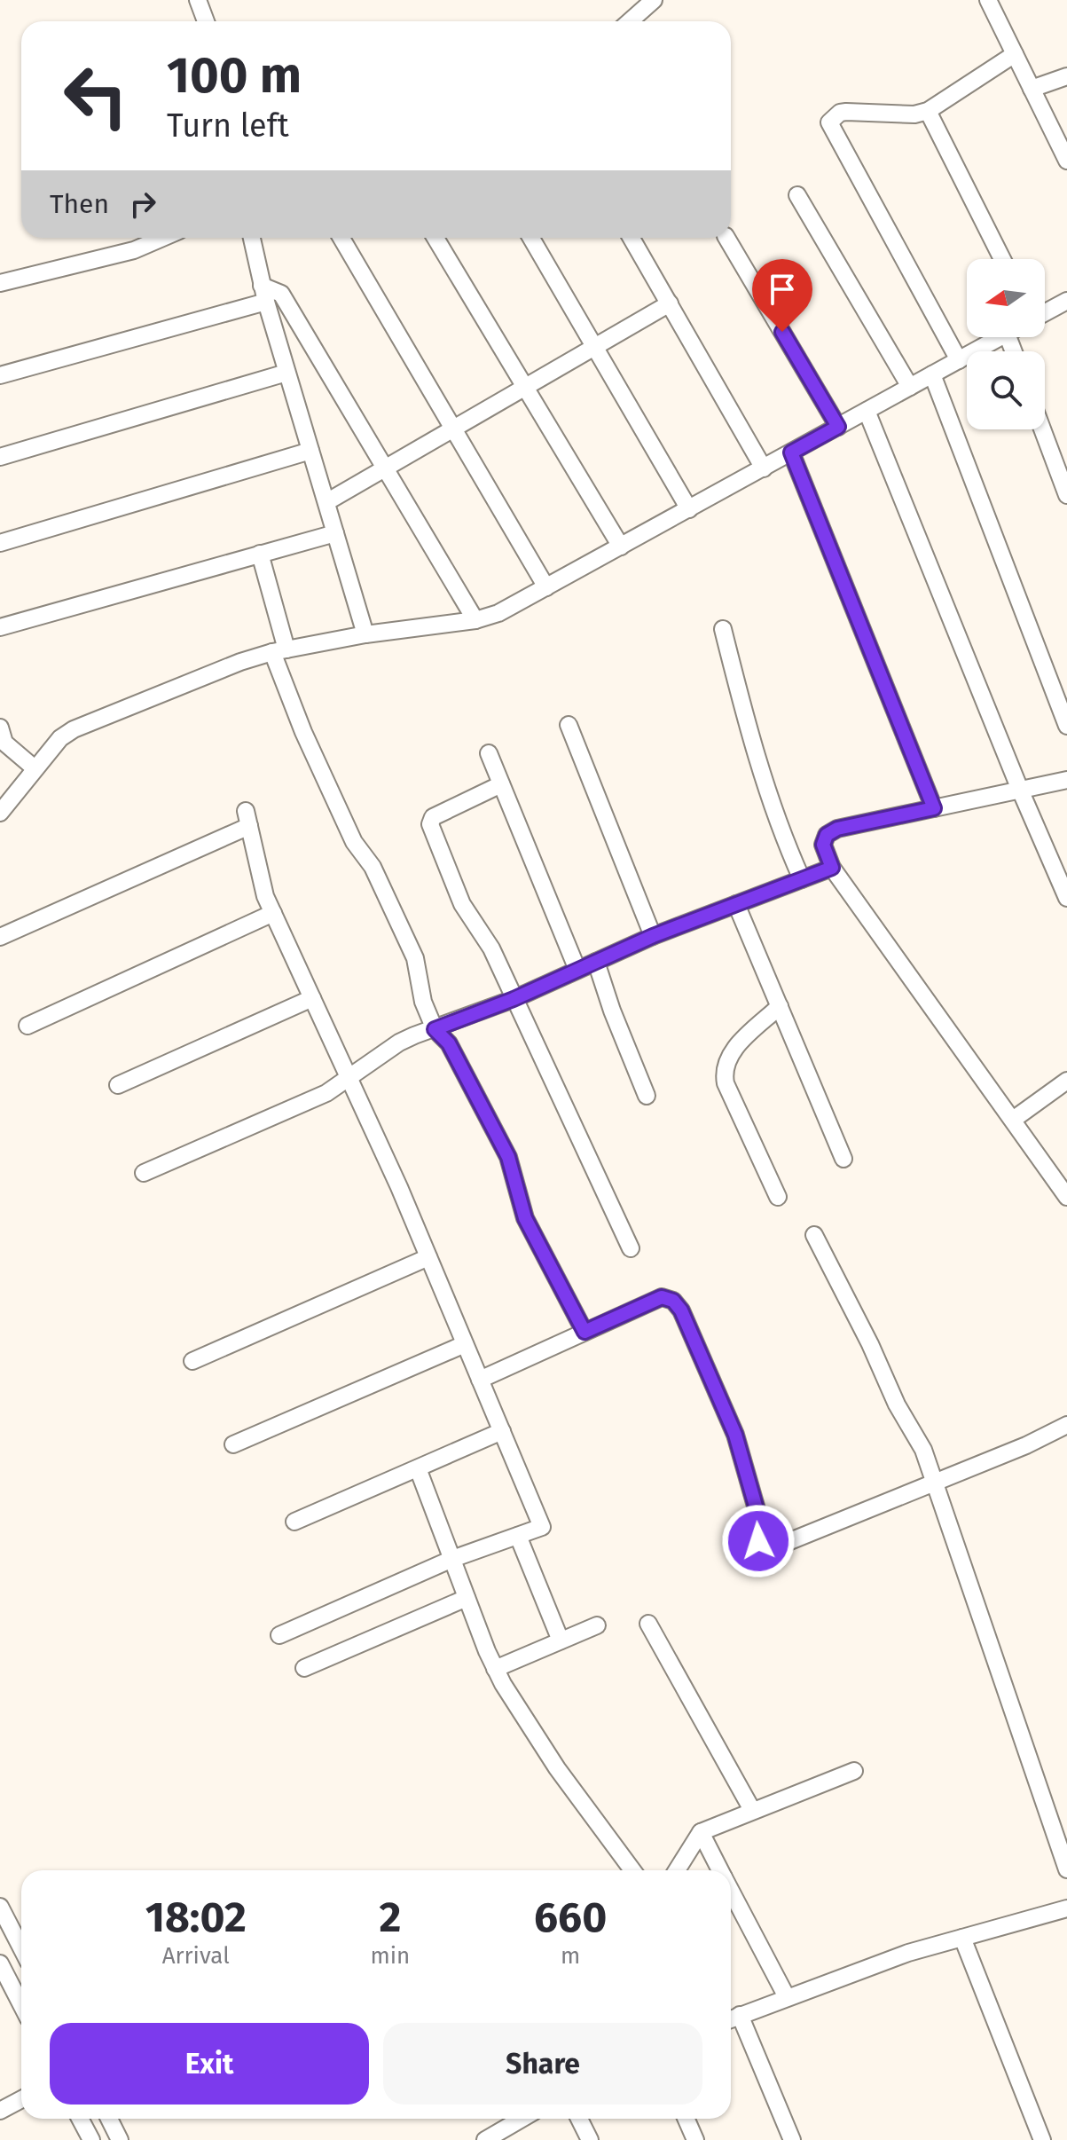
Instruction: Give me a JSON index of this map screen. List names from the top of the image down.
{
  "north": "left",
  "page": {
    "turn": ["100 m", "Turn left"],
    "then": "Then",
    "eta": [
      "18:02",
      "Arrival",
      "2",
      "min",
      "660",
      "m"
    ],
    "buttons": ["Exit", "Share"]
  }
}
